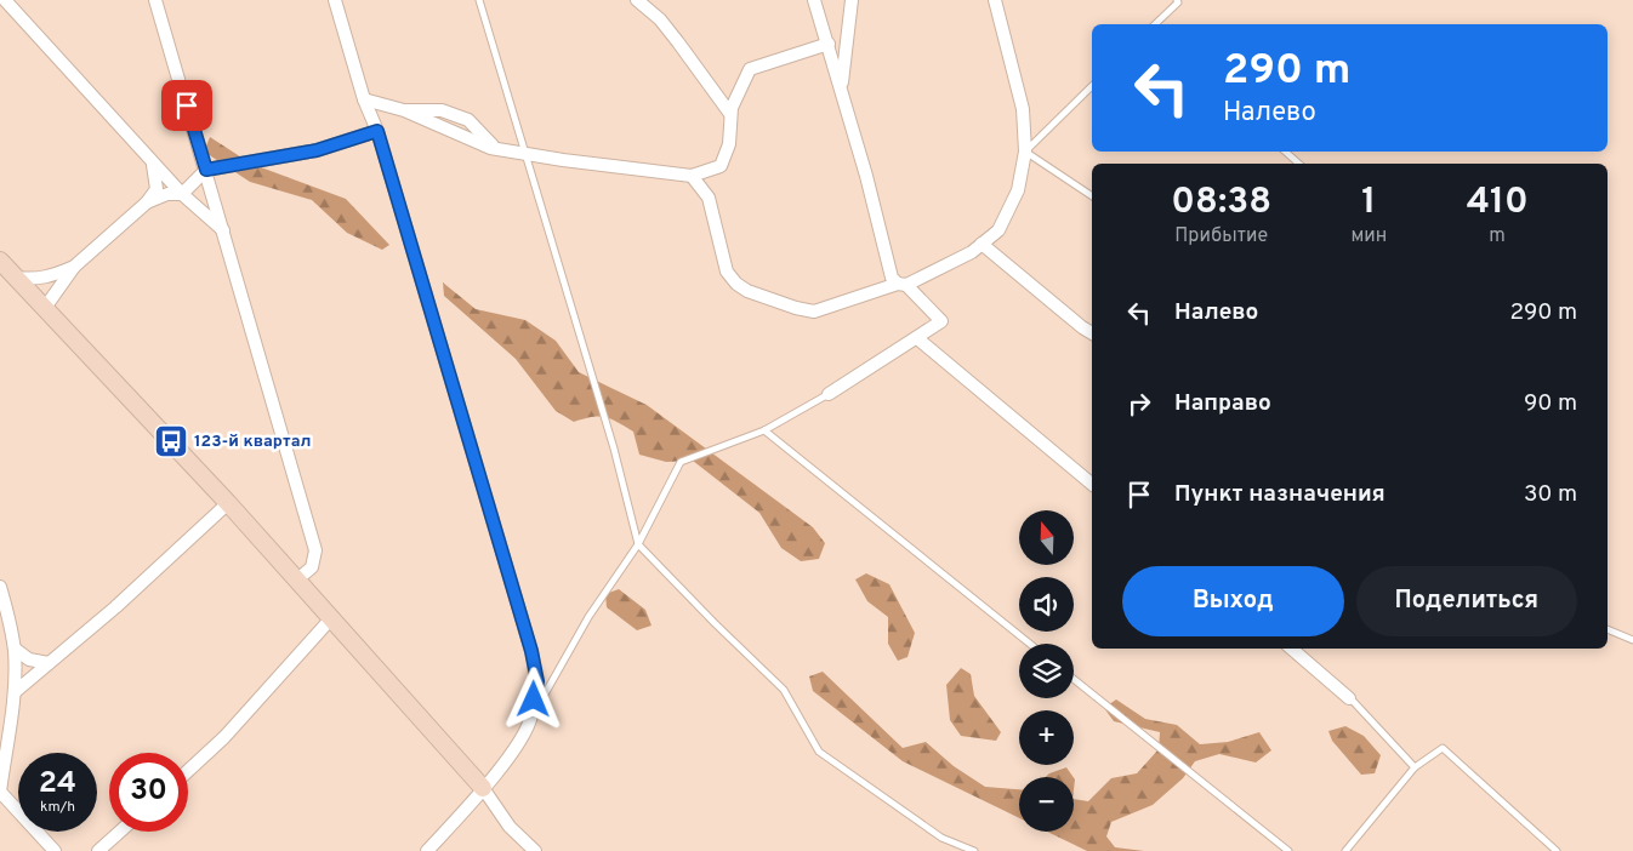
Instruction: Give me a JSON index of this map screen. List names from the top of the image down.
{
  "places": {
    "bus stop": ["123-й квартал"]
  },
  "north": "top",
  "page": {
    "turn": ["290 m", "Налево"],
    "eta": [
      "08:38",
      "Прибытие",
      "1",
      "мин",
      "410",
      "m"
    ],
    "list": [
      {
        "name": "Налево",
        "value": "290 m"
      },
      {
        "name": "Направо",
        "value": "90 m"
      },
      {
        "name": "Пункт назначения",
        "value": "30 m"
      }
    ],
    "map_buttons": ["+", "−"],
    "buttons": ["Выход", "Поделиться"],
    "speed": "24 km/h",
    "limit": "30"
  }
}
